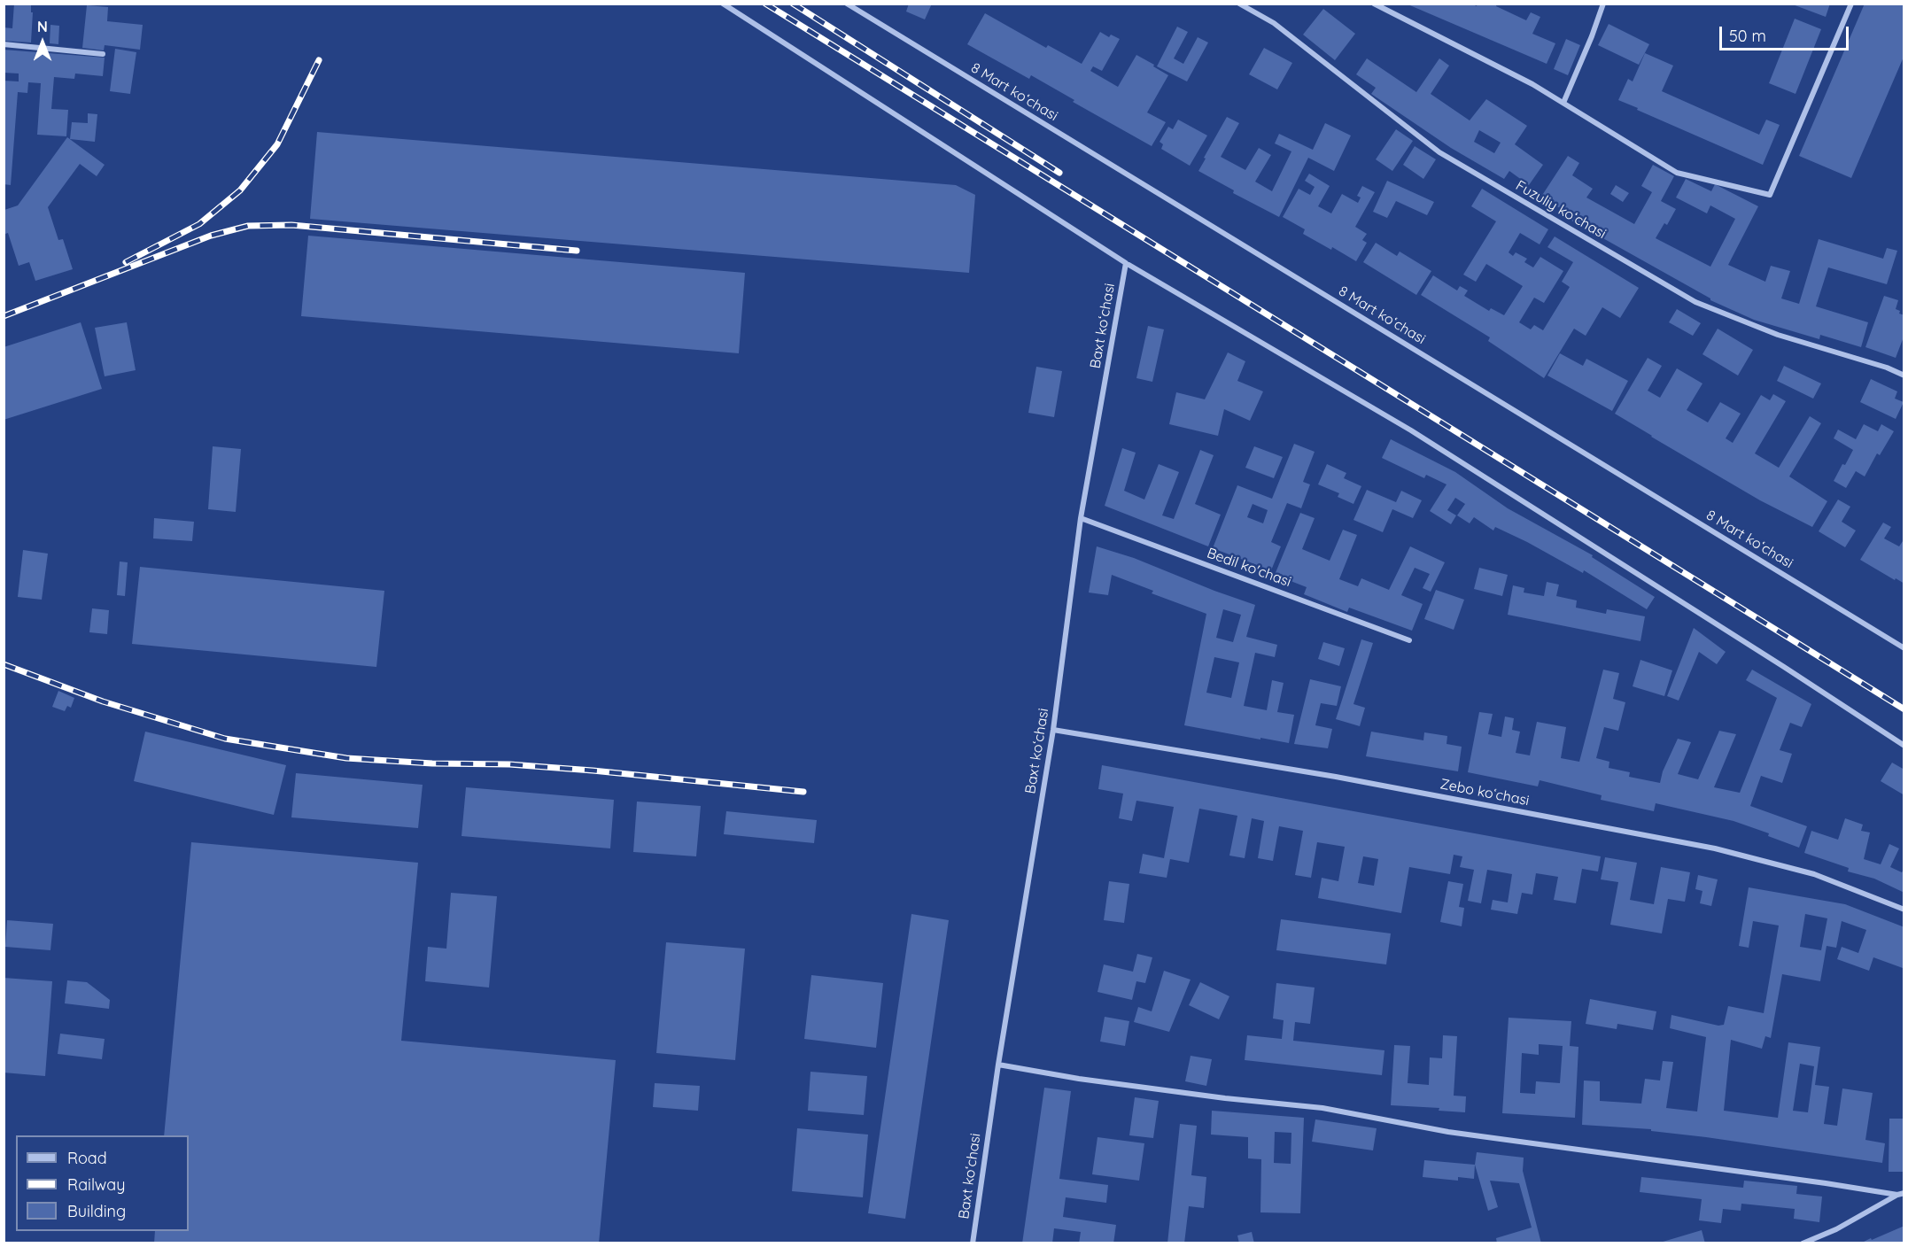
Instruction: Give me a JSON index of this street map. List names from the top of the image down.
{
  "streets": {
    "street": [
      "8 Mart koʻchasi",
      "Fuzuliy koʻchasi",
      "Baxt koʻchasi",
      "Bedil ko'chasi",
      "Zebo koʻchasi"
    ]
  },
  "crossings": [
    ["Baxt koʻchasi", "Bedil ko'chasi"],
    ["Baxt koʻchasi", "Zebo koʻchasi"]
  ],
  "legend": ["Road", "Railway", "Building"],
  "scale_bar": "50 m",
  "north": "top"
}
